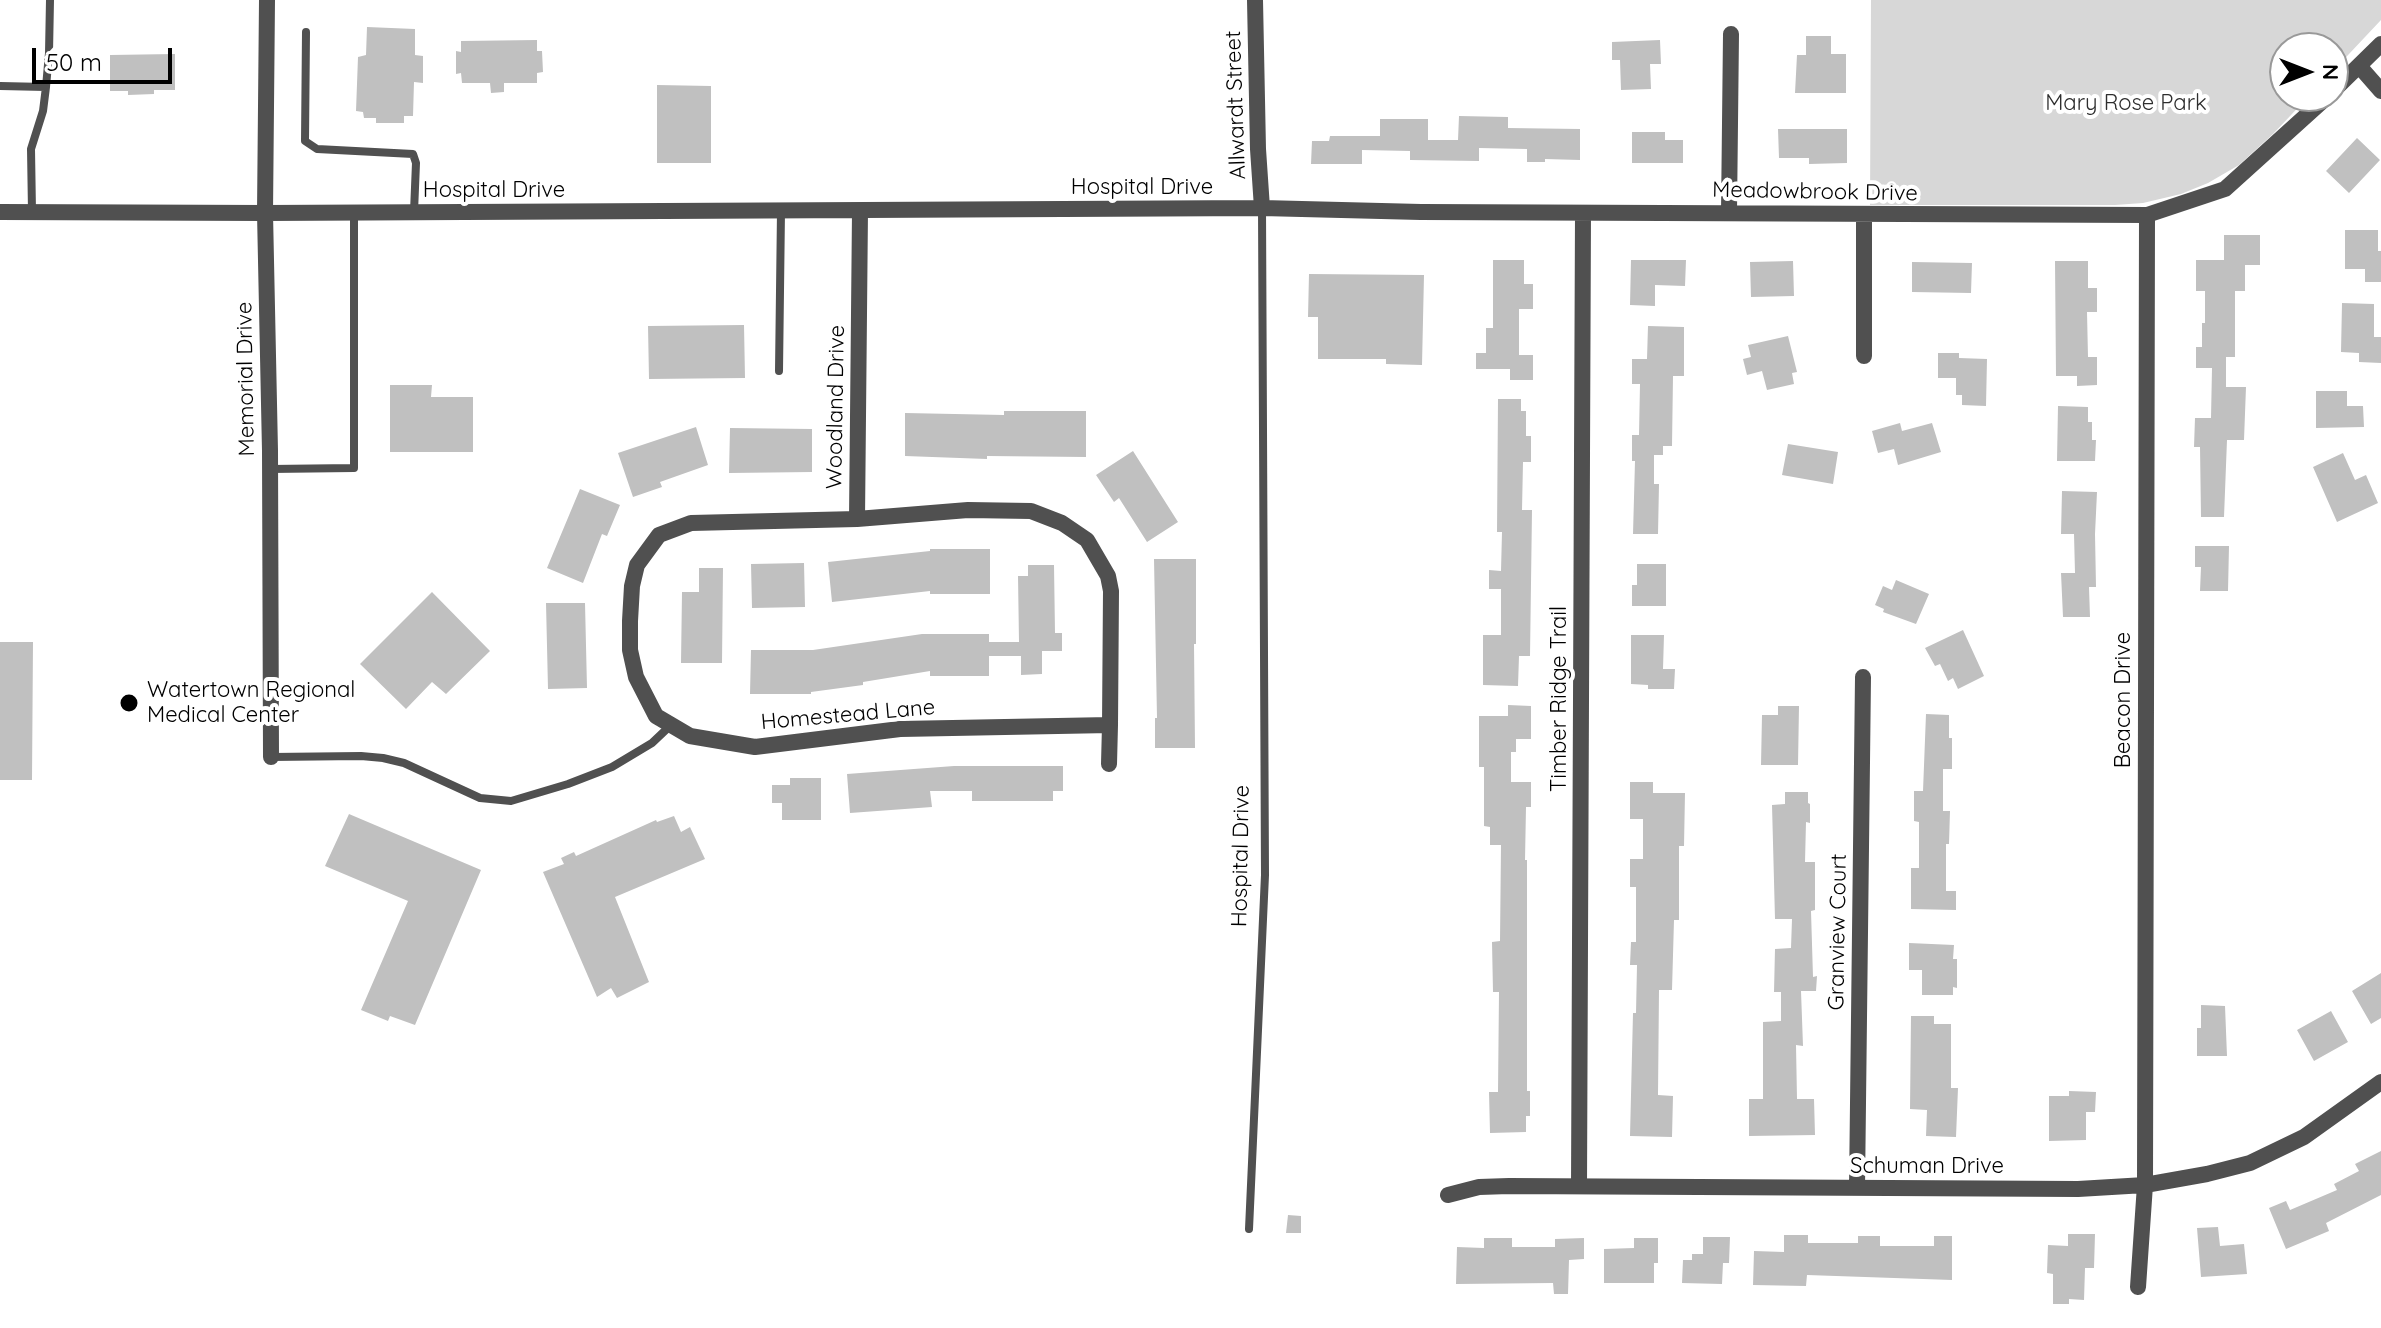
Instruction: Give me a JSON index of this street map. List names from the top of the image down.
{
  "streets": {
    "street": [
      "Allwardt Street",
      "Hospital Drive",
      "Meadowbrook Drive",
      "Memorial Drive",
      "Woodland Drive",
      "Timber Ridge Trail",
      "Beacon Drive",
      "Homestead Lane",
      "Granview Court",
      "Schuman Drive"
    ]
  },
  "crossings": [
    ["Allwardt Street", "Hospital Drive"],
    ["Allwardt Street", "Meadowbrook Drive"],
    ["Hospital Drive", "Meadowbrook Drive"],
    ["Hospital Drive", "Memorial Drive"],
    ["Hospital Drive", "Woodland Drive"],
    ["Meadowbrook Drive", "Timber Ridge Trail"],
    ["Meadowbrook Drive", "Beacon Drive"],
    ["Woodland Drive", "Homestead Lane"],
    ["Timber Ridge Trail", "Schuman Drive"],
    ["Beacon Drive", "Schuman Drive"],
    ["Granview Court", "Schuman Drive"]
  ],
  "parks": ["Mary Rose Park"],
  "places": ["Watertown Regional Medical Center"],
  "scale_bar": "50 m",
  "north": "right"
}
